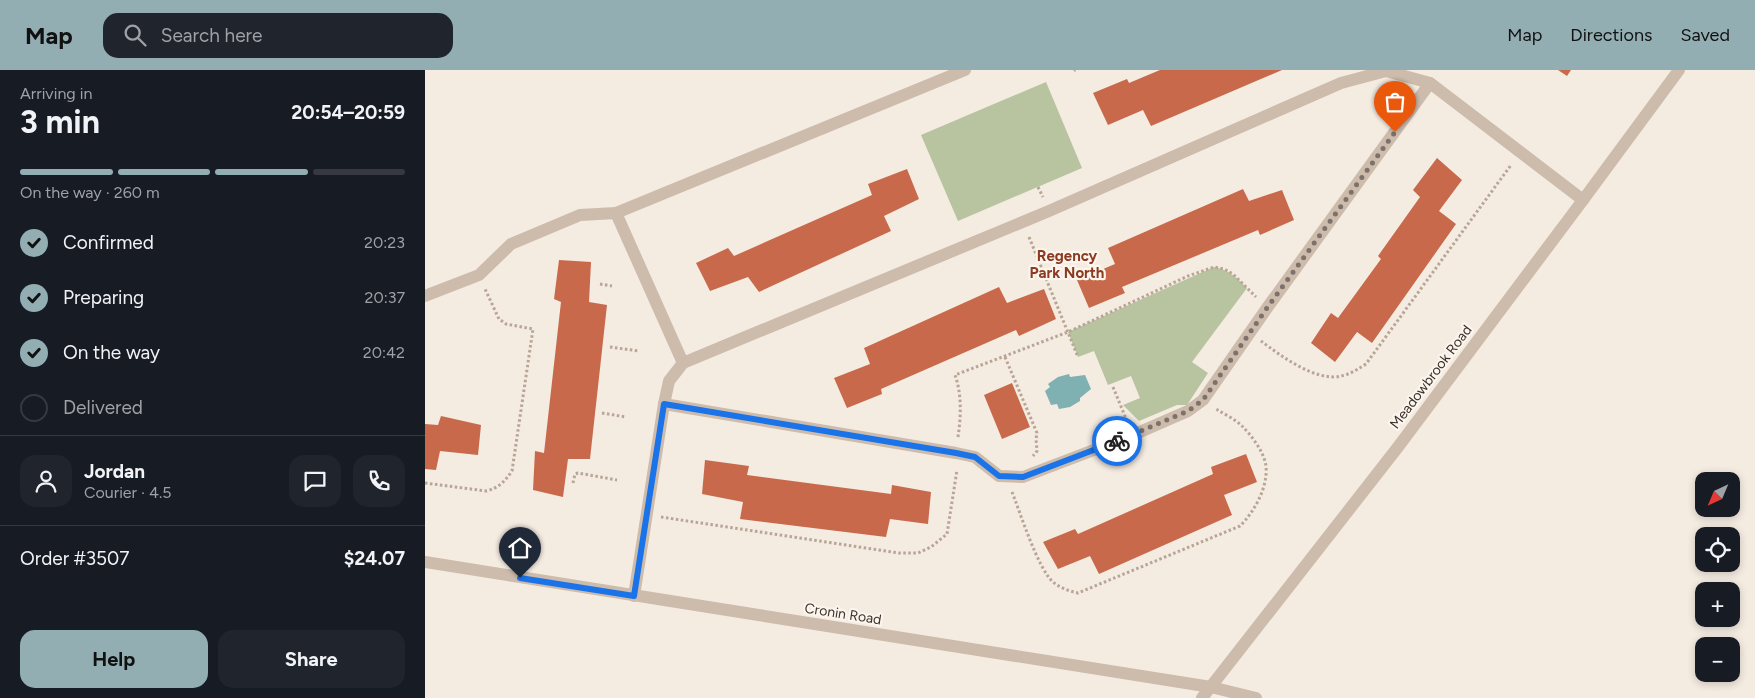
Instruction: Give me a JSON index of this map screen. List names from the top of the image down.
{
  "streets": {
    "street": ["Meadowbrook Road", "Cronin Road"]
  },
  "crossings": [
    ["Meadowbrook Road", "Cronin Road"]
  ],
  "districts": ["Regency Park North"],
  "north": "bottom left",
  "page": {
    "header": "Map",
    "search": "Search here",
    "nav": ["Map", "Directions", "Saved"],
    "heading": ["3 min", "Arriving in", "20:54–20:59"],
    "panel": [
      "Jordan",
      "Courier · 4.5",
      "Order #3507",
      "$24.07"
    ],
    "bar": "On the way · 260 m",
    "list": [
      ["Confirmed", "20:23"],
      ["Preparing", "20:37"],
      ["On the way", "20:42"],
      "Delivered"
    ],
    "map_buttons": ["+", "−"],
    "buttons": ["Help", "Share"]
  }
}
